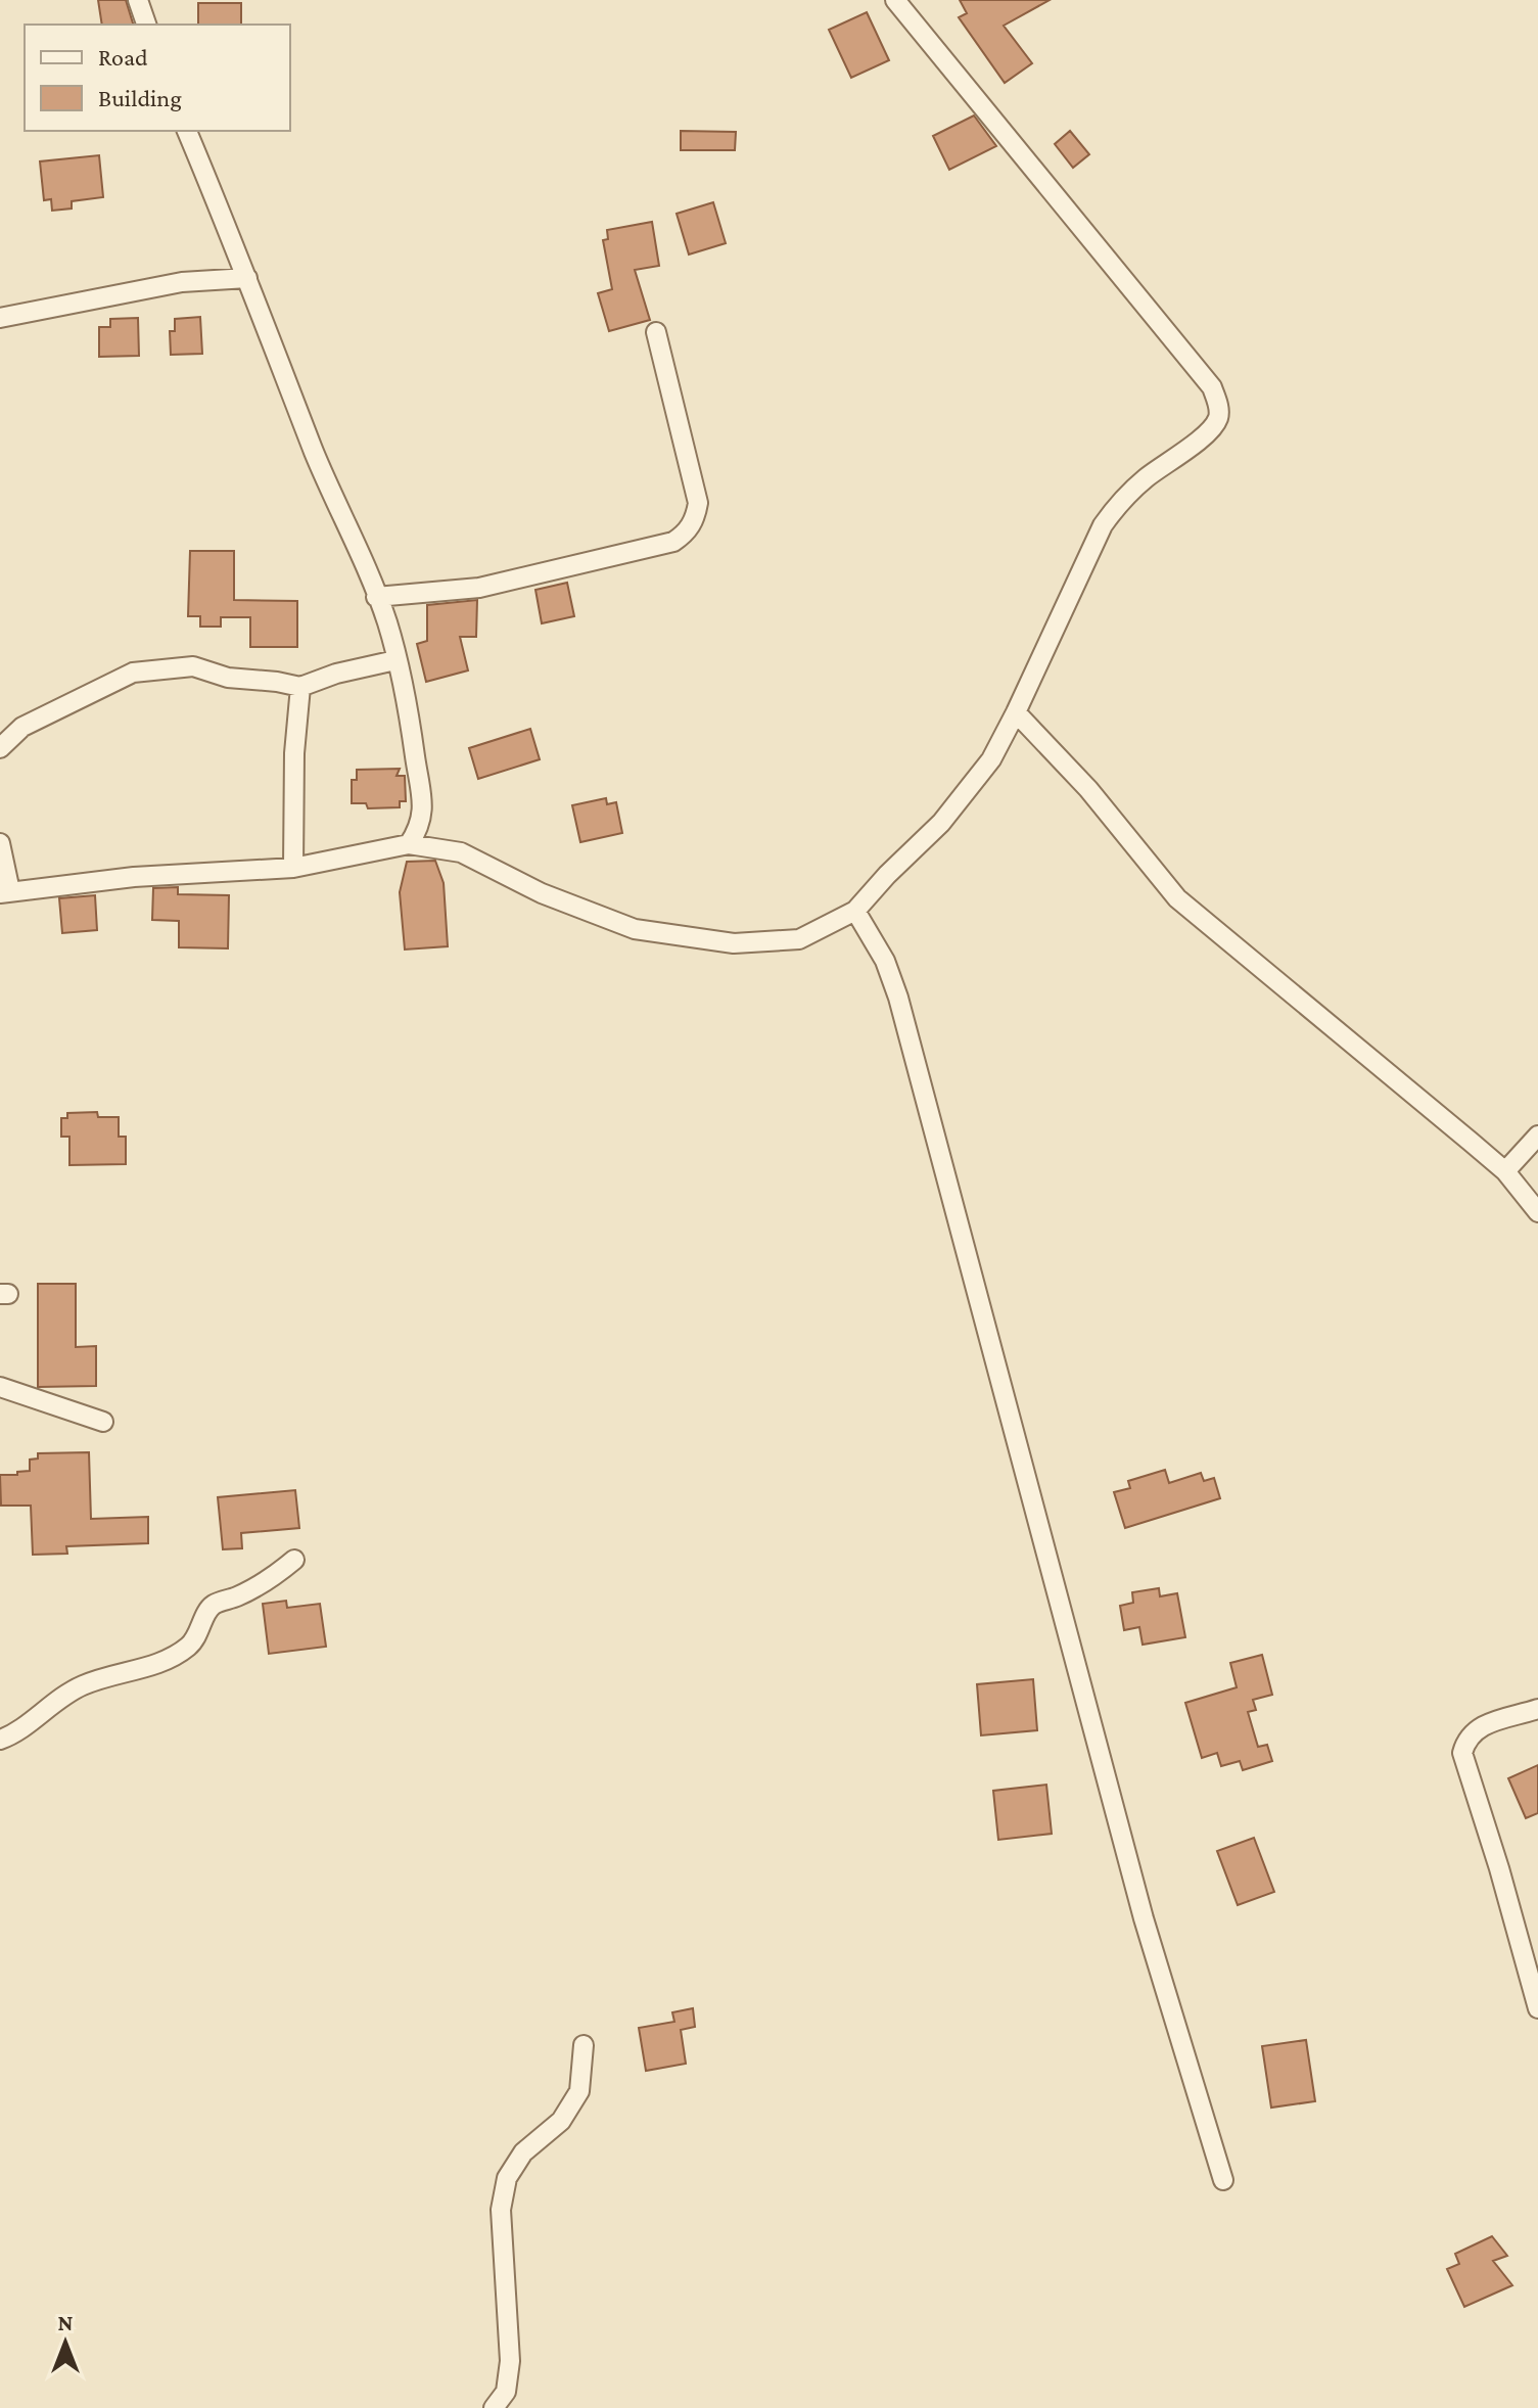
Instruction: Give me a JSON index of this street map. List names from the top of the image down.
{
  "legend": ["Road", "Building"],
  "north": "top"
}
